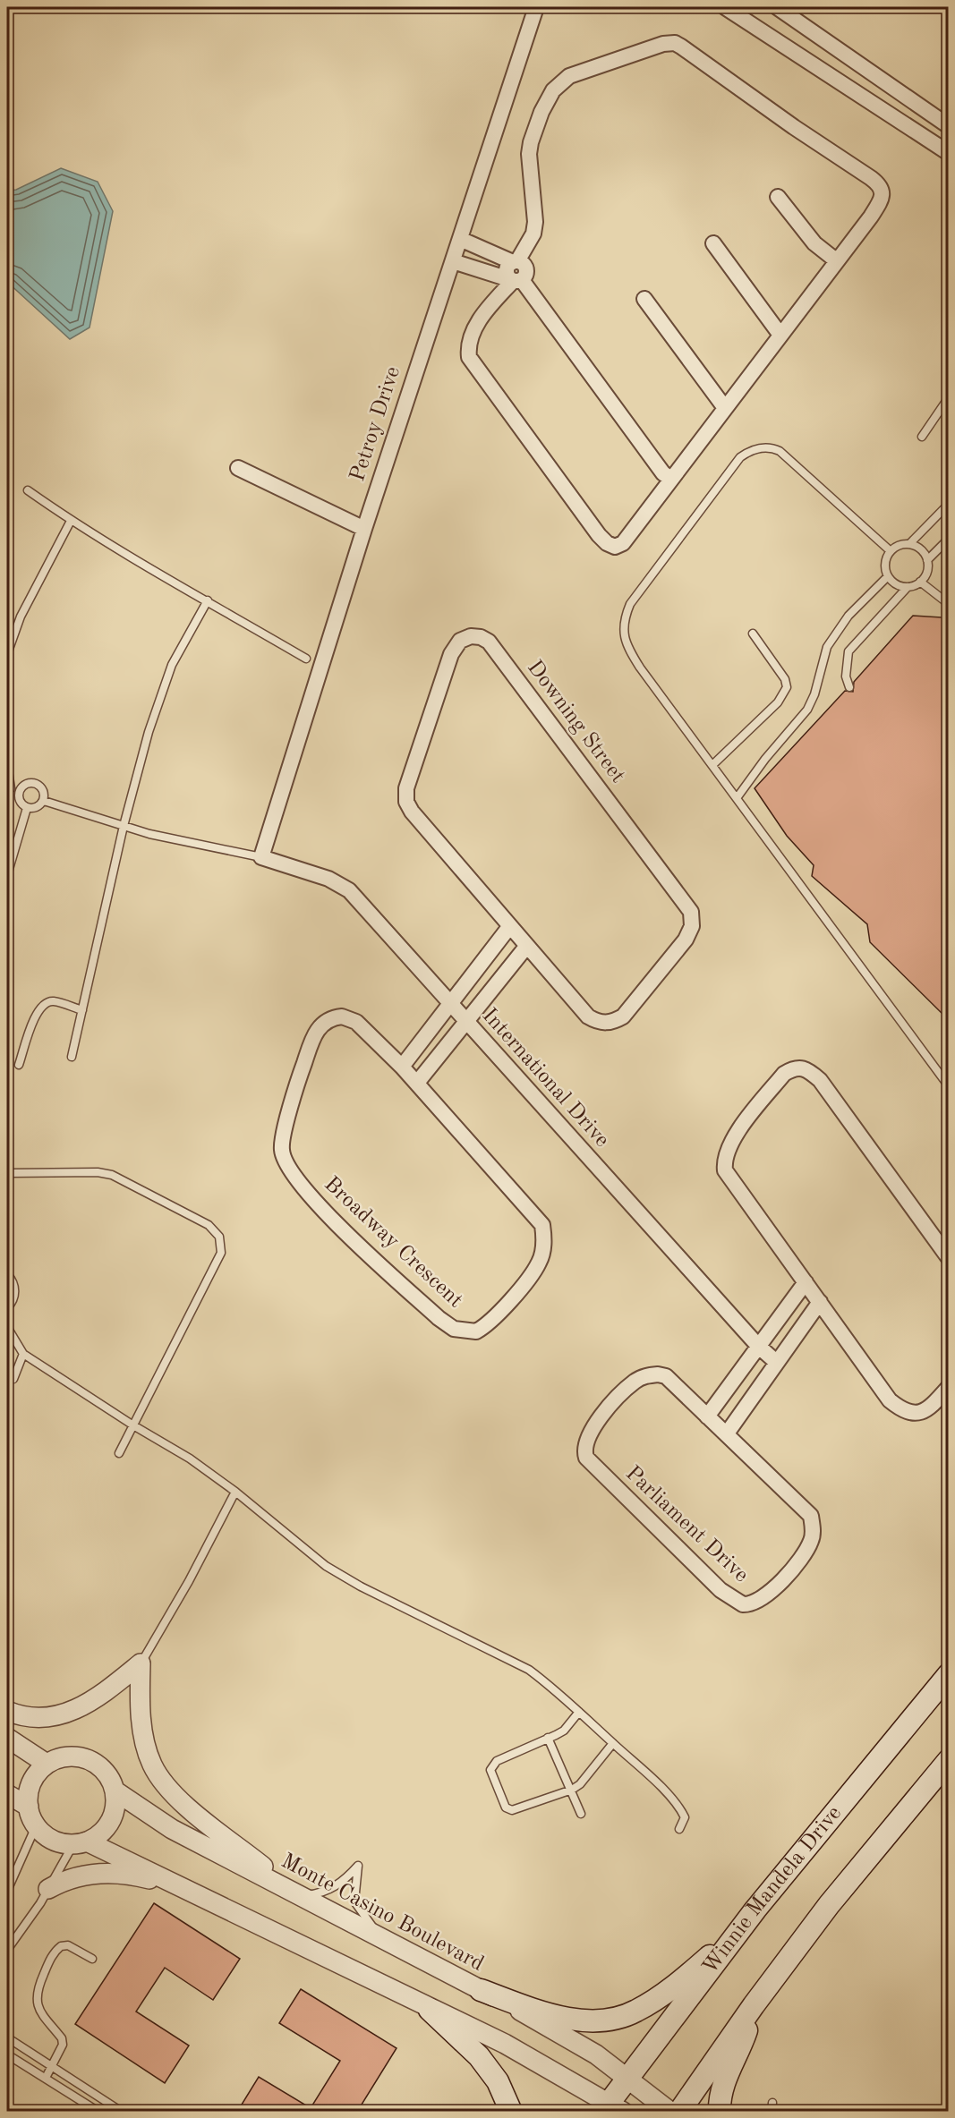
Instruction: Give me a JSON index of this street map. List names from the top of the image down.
{
  "streets": {
    "main road": ["Winnie Mandela Drive"],
    "street": [
      "Petroy Drive",
      "Downing Street",
      "International Drive",
      "Broadway Crescent",
      "Parliament Drive",
      "Monte Casino Boulevard"
    ]
  },
  "crossings": [
    ["Petroy Drive", "International Drive"],
    ["Winnie Mandela Drive", "Monte Casino Boulevard"]
  ]
}
